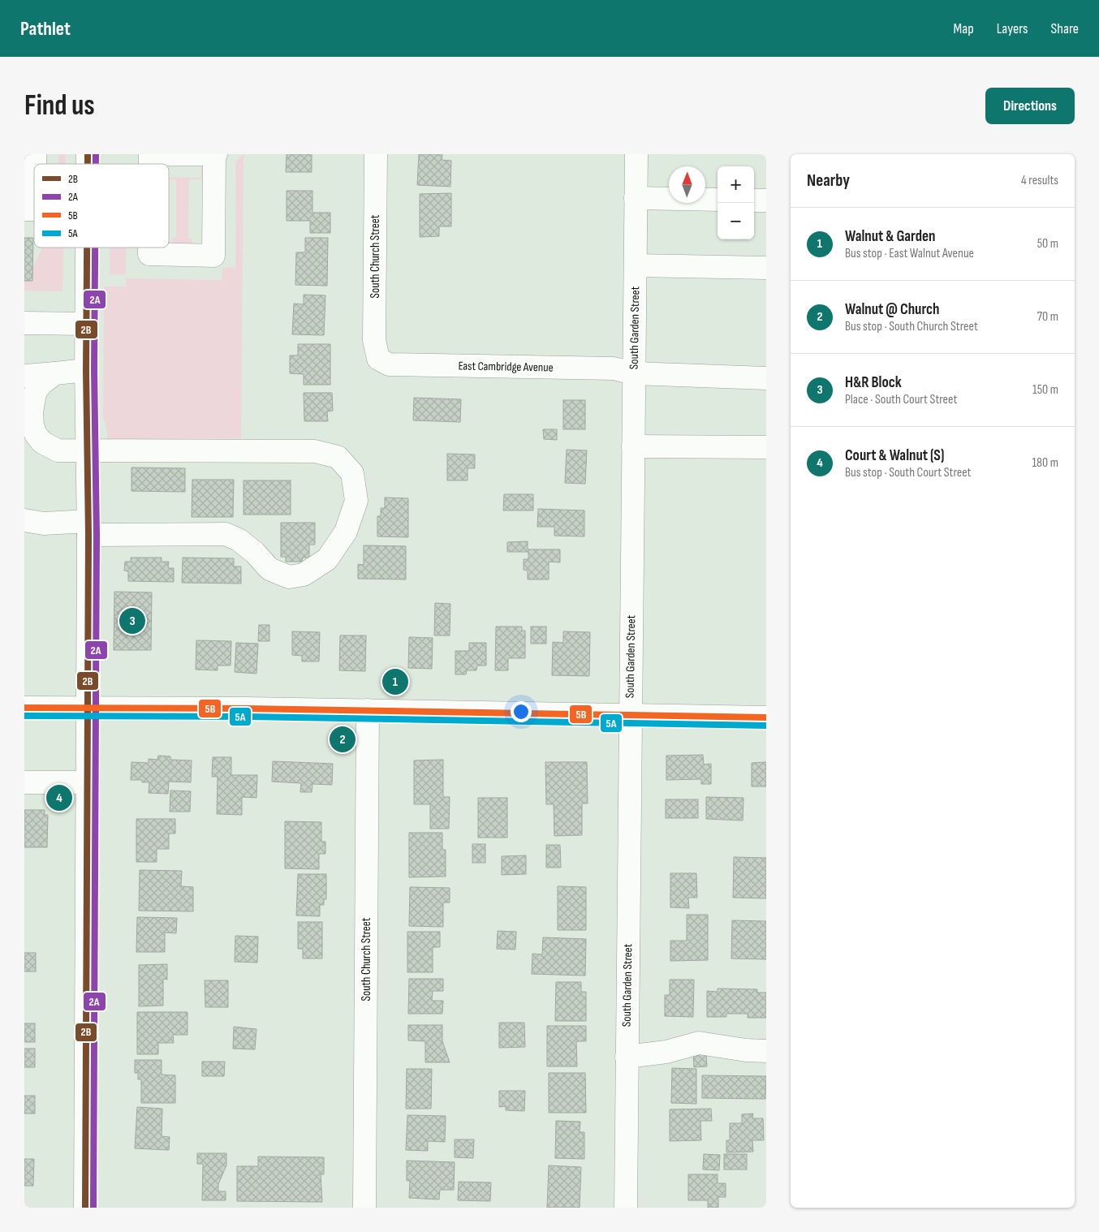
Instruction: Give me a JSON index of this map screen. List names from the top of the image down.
{
  "streets": {
    "street": ["South Church Street", "South Garden Street", "East Cambridge Avenue"]
  },
  "crossings": [
    ["South Church Street", "East Cambridge Avenue"],
    ["South Garden Street", "East Cambridge Avenue"]
  ],
  "lines": [
    "transit line 2B",
    "transit line 2A",
    "transit line 5B",
    "transit line 5A"
  ],
  "legend": [
    "2B",
    "2A",
    "5B",
    "5A"
  ],
  "north": "top",
  "page": {
    "header": "Pathlet",
    "nav": ["Map", "Layers", "Share"],
    "buttons": "Directions",
    "title": "Find us",
    "heading": ["Nearby", "4 results"],
    "map_buttons": ["+", "−"],
    "list": [
      {
        "mark": "1",
        "name": "Walnut & Garden",
        "note": "Bus stop · East Walnut Avenue",
        "value": "50 m"
      },
      {
        "mark": "2",
        "name": "Walnut @ Church",
        "note": "Bus stop · South Church Street",
        "value": "70 m"
      },
      {
        "mark": "3",
        "name": "H&R Block",
        "note": "Place · South Court Street",
        "value": "150 m"
      },
      {
        "mark": "4",
        "name": "Court & Walnut (S)",
        "note": "Bus stop · South Court Street",
        "value": "180 m"
      }
    ],
    "pins": [
      "3",
      "1",
      "2",
      "4"
    ]
  }
}
